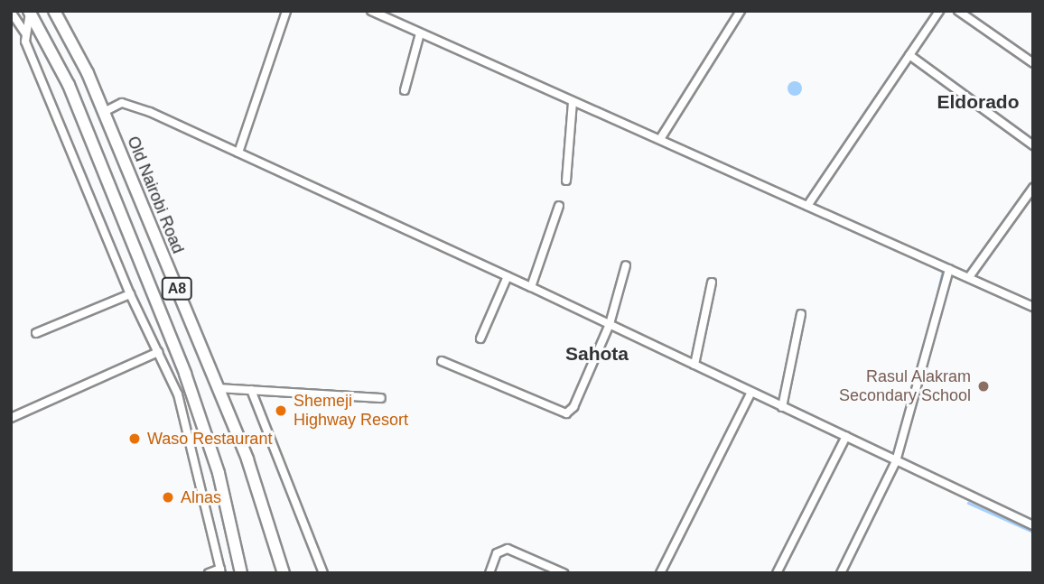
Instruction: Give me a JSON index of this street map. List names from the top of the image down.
{
  "streets": {
    "highway": ["Old Nairobi Road", "A8"]
  },
  "districts": ["Eldorado", "Sahota"],
  "places": [
    "Rasul Alakram Secondary School",
    "Shemeji Highway Resort",
    "Waso Restaurant",
    "Alnas"
  ]
}
